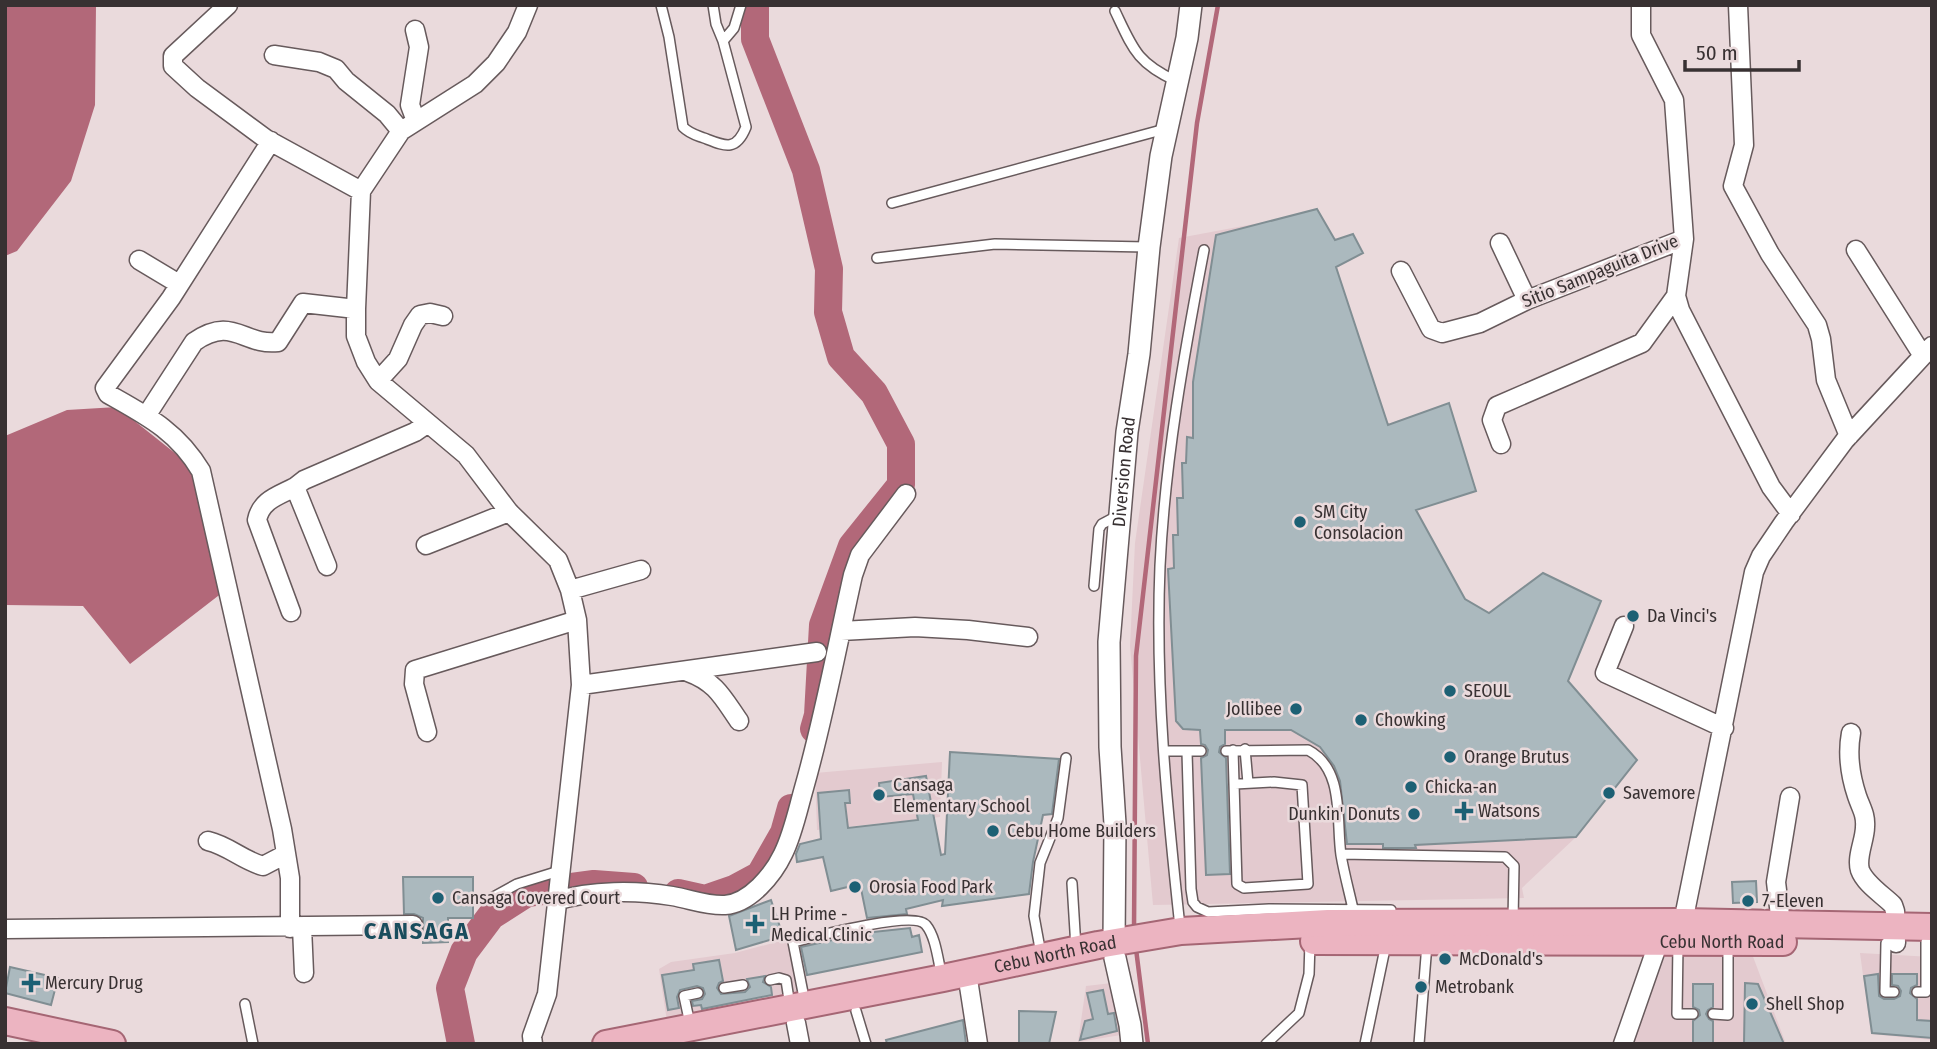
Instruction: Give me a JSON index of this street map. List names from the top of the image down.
{
  "streets": {
    "main road": ["Cebu North Road"],
    "street": ["Sitio Sampaguita Drive", "Diversion Road"]
  },
  "crossings": [
    ["Diversion Road", "Cebu North Road"]
  ],
  "districts": ["CANSAGA"],
  "places": {
    "other": [
      "SM City Consolacion",
      "Da Vinci's",
      "SEOUL",
      "Jollibee",
      "Chowking",
      "Orange Brutus",
      "Chicka-an",
      "Savemore",
      "Cansaga Elementary School",
      "Dunkin' Donuts",
      "Cebu Home Builders",
      "Orosia Food Park",
      "Cansaga Covered Court",
      "7-Eleven",
      "McDonald's",
      "Metrobank",
      "Shell Shop"
    ],
    "health": ["Watsons", "LH Prime - Medical Clinic", "Mercury Drug"]
  },
  "scale_bar": "50 m"
}
